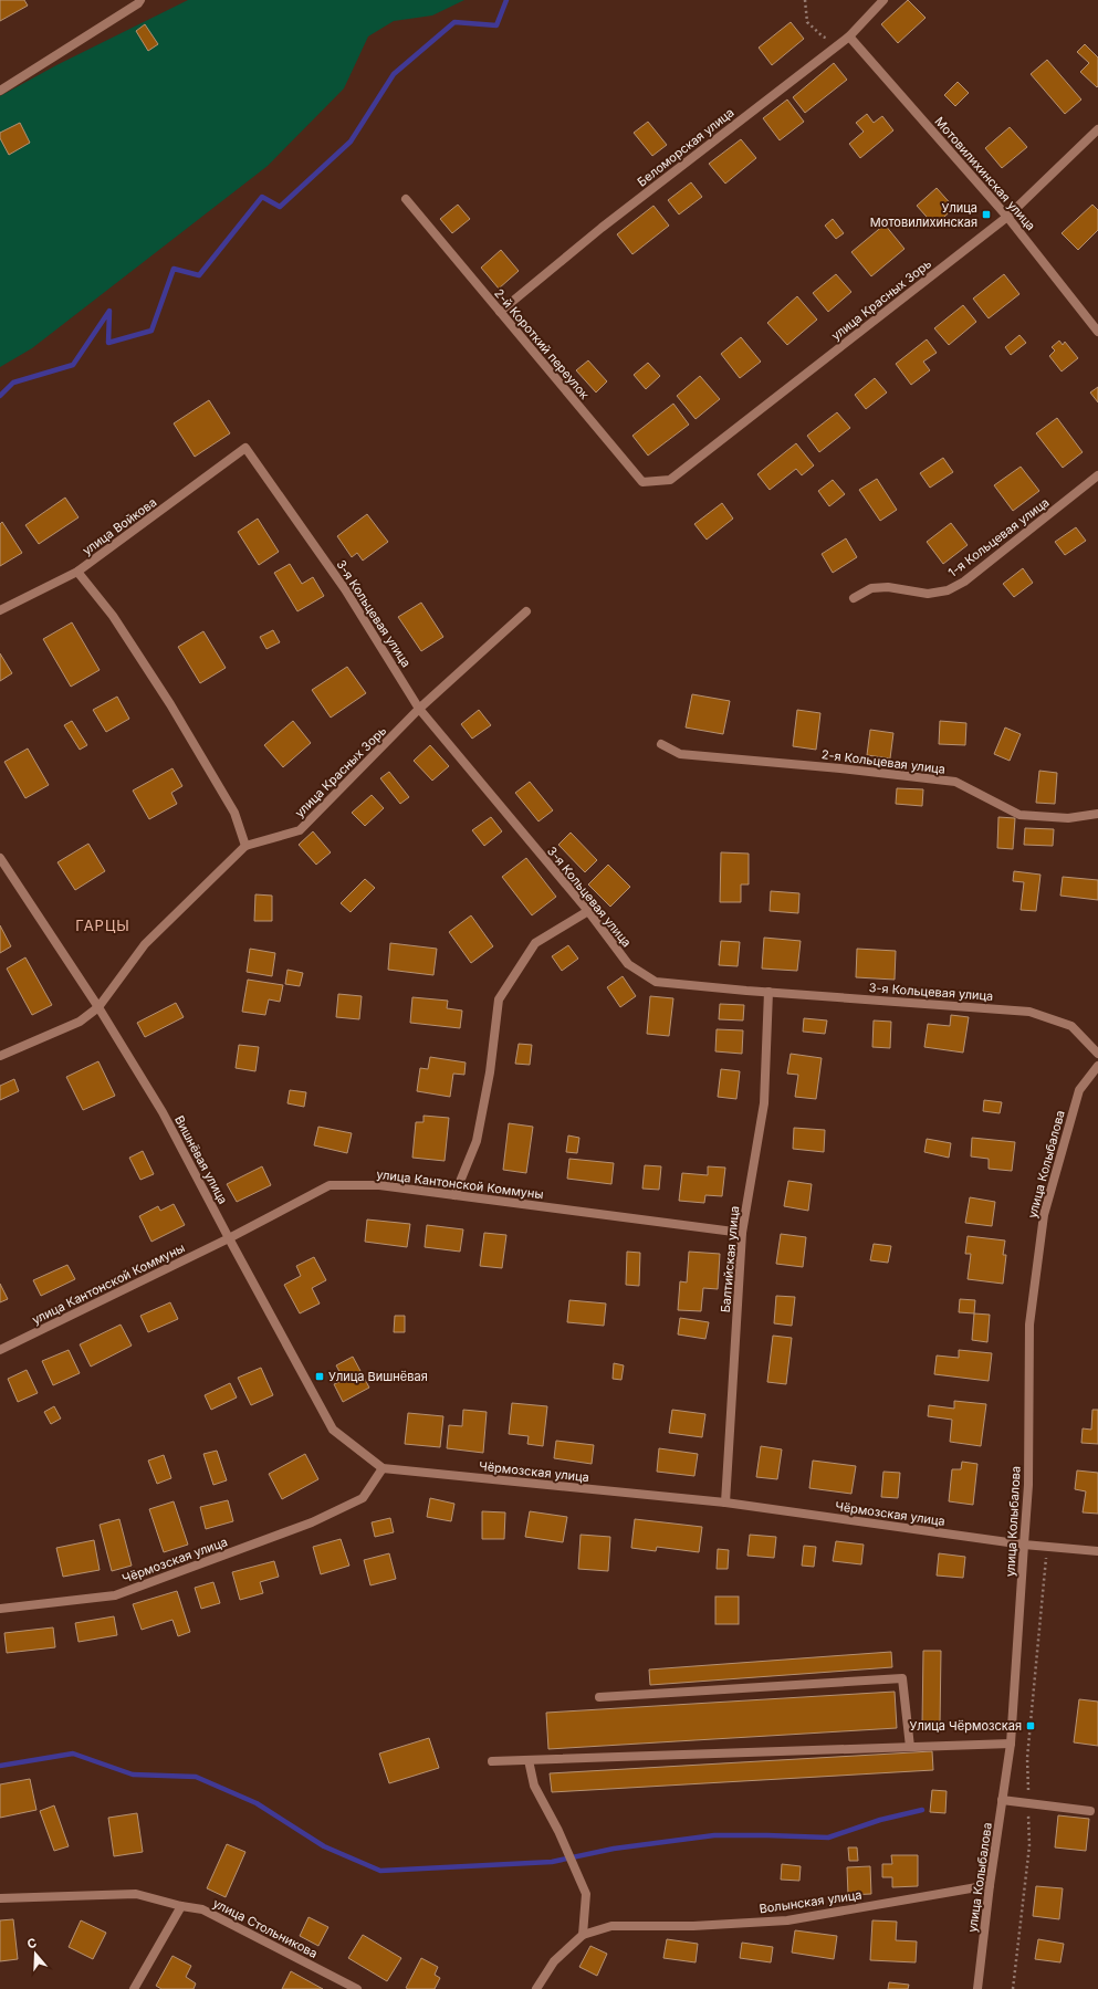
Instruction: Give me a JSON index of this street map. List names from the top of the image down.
{
  "streets": {
    "street": [
      "Беломорская улица",
      "Мотовилихинская улица",
      "улица Красных Зорь",
      "2-й Короткий переулок",
      "улица Войкова",
      "1-я Кольцевая улица",
      "3-я Кольцевая улица",
      "2-я Кольцевая улица",
      "Вишнёвая улица",
      "улица Колыбалова",
      "улица Кантонской Коммуны",
      "Балтийская улица",
      "Чёрмозская улица",
      "Волынская улица",
      "улица Стольникова"
    ]
  },
  "crossings": [
    ["Беломорская улица", "Мотовилихинская улица"],
    ["Беломорская улица", "2-й Короткий переулок"],
    ["Мотовилихинская улица", "улица Красных Зорь"],
    ["улица Красных Зорь", "2-й Короткий переулок"],
    ["улица Красных Зорь", "3-я Кольцевая улица"],
    ["улица Красных Зорь", "Вишнёвая улица"],
    ["улица Войкова", "3-я Кольцевая улица"],
    ["3-я Кольцевая улица", "Балтийская улица"],
    ["Вишнёвая улица", "улица Кантонской Коммуны"],
    ["Вишнёвая улица", "Чёрмозская улица"],
    ["улица Колыбалова", "Чёрмозская улица"],
    ["улица Колыбалова", "Волынская улица"],
    ["улица Кантонской Коммуны", "Балтийская улица"],
    ["Балтийская улица", "Чёрмозская улица"]
  ],
  "districts": ["ГАРЦЫ"],
  "places": {
    "transit": ["Улица Мотовилихинская", "Улица Вишнёвая", "Улица Чёрмозская"]
  },
  "north": "top"
}
